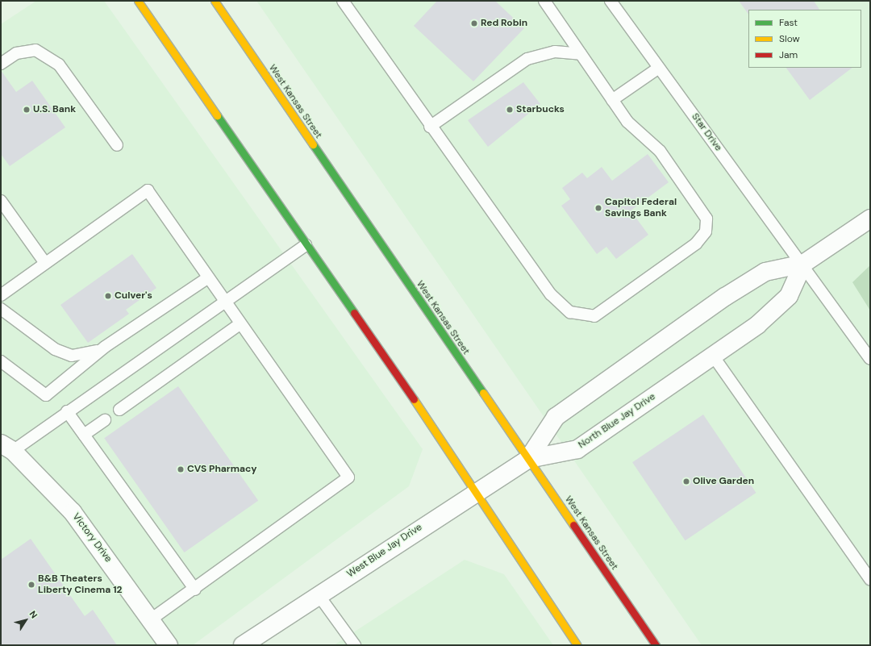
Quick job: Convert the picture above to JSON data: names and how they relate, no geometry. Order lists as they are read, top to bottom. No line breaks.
{"streets":{"highway":["West Kansas Street"],"street":["North Blue Jay Drive","Victory Drive","West Blue Jay Drive"],"lane":["Star Drive"]},"crossings":[["West Kansas Street","North Blue Jay Drive"],["West Kansas Street","West Blue Jay Drive"],["Star Drive","North Blue Jay Drive"],["North Blue Jay Drive","West Blue Jay Drive"]],"places":["Red Robin","U.S. Bank","Starbucks","Capitol Federal Savings Bank","Culver's","CVS Pharmacy","Olive Garden","B&B Theaters Liberty Cinema 12"],"legend":["Fast","Slow","Jam"],"north":"top right"}
